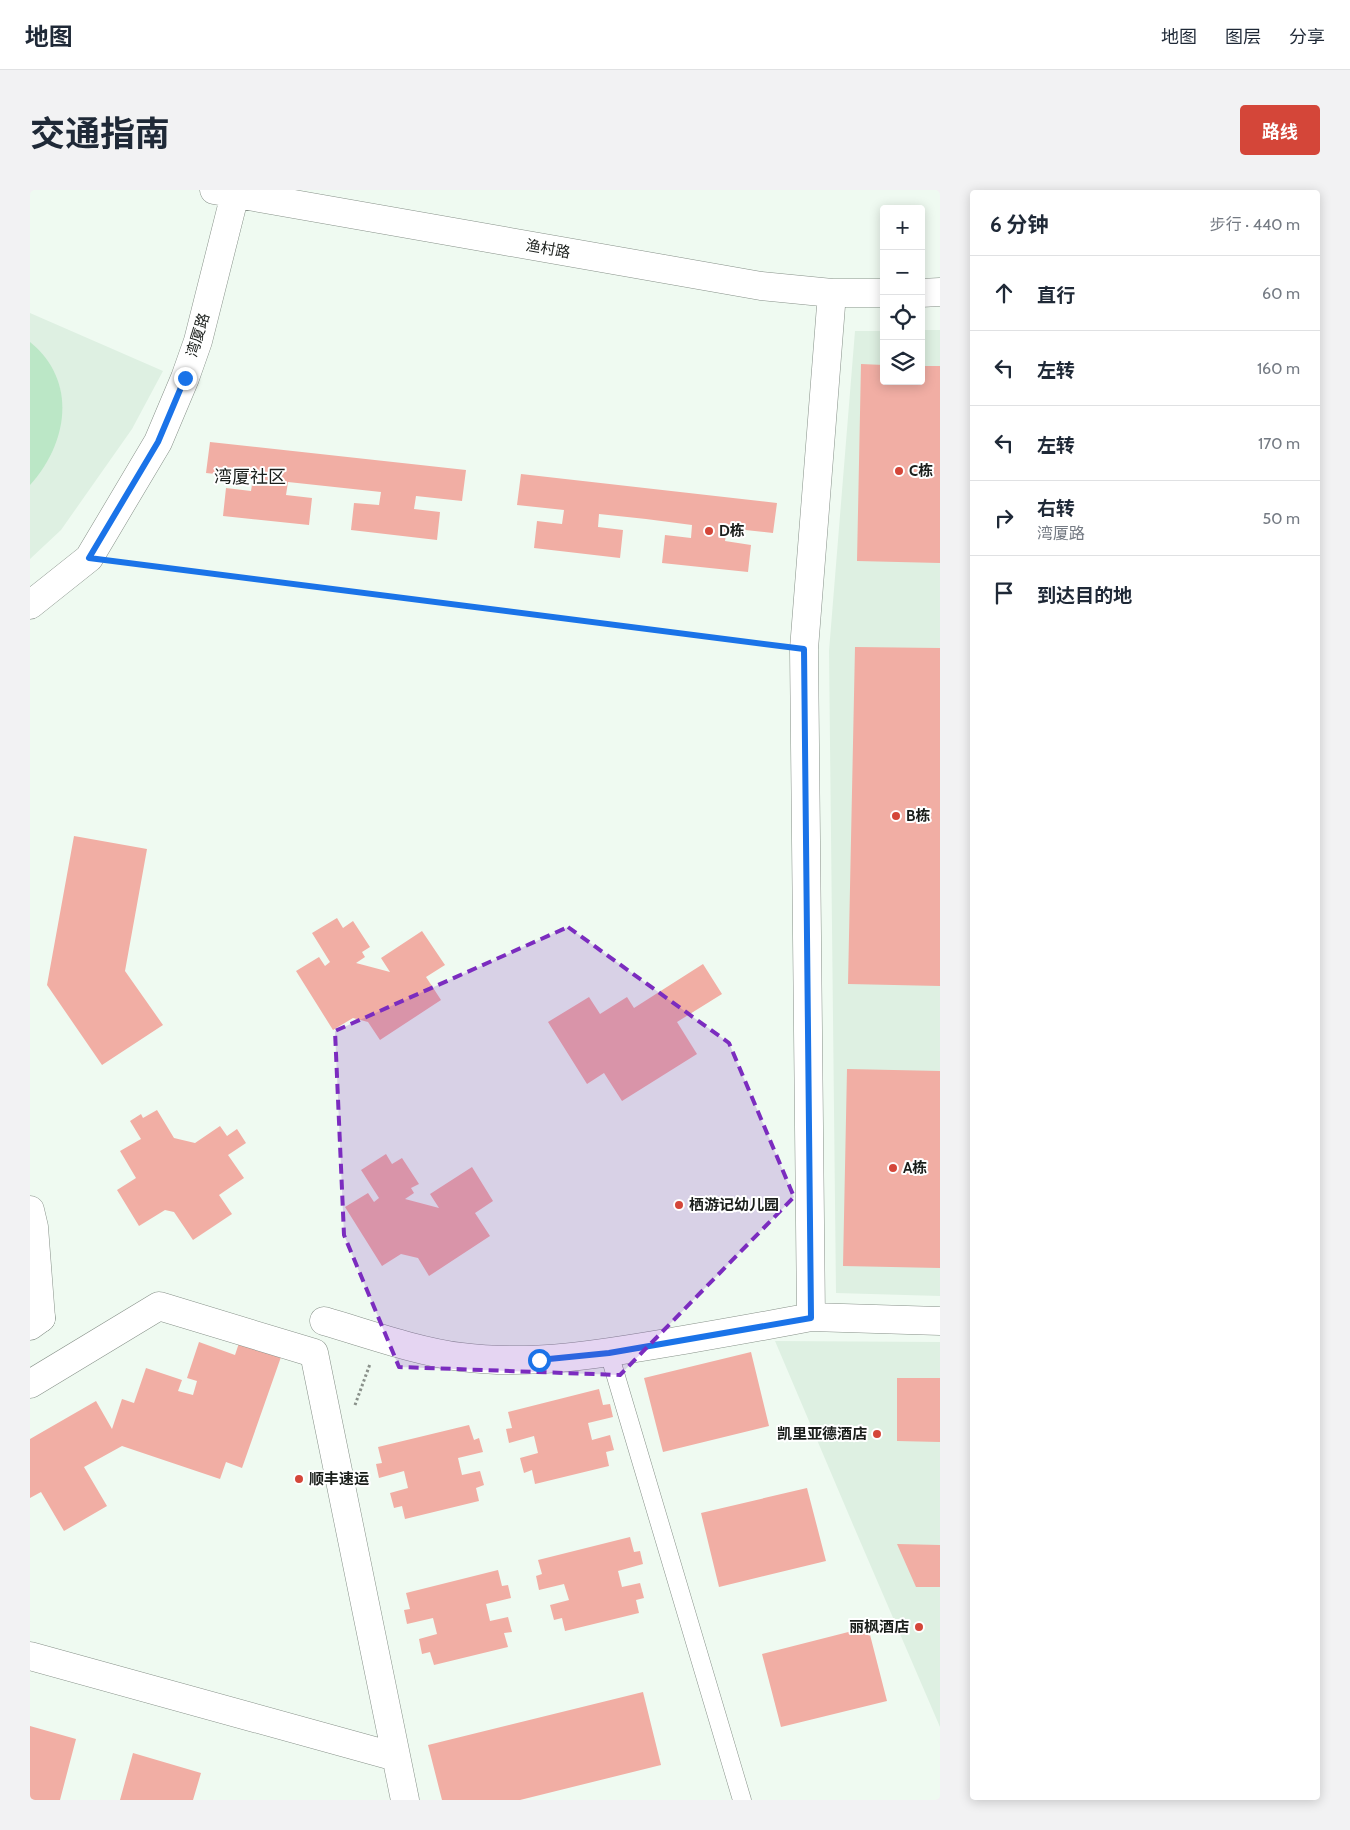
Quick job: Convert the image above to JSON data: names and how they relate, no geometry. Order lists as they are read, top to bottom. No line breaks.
{"streets":{"street":["渔村路","湾厦路"]},"crossings":[["渔村路","湾厦路"]],"districts":["湾厦社区"],"places":["C栋","D栋","B栋","A栋","栖游记幼儿园","凯里亚德酒店","顺丰速运","丽枫酒店"],"page":{"header":"地图","nav":["地图","图层","分享"],"title":"交通指南","buttons":"路线","heading":["6 分钟","步行 · 440 m"],"map_buttons":["+","−"],"list":[["直行","60 m"],["左转","160 m"],["左转","170 m"],["右转","湾厦路","50 m"],"到达目的地"]}}
